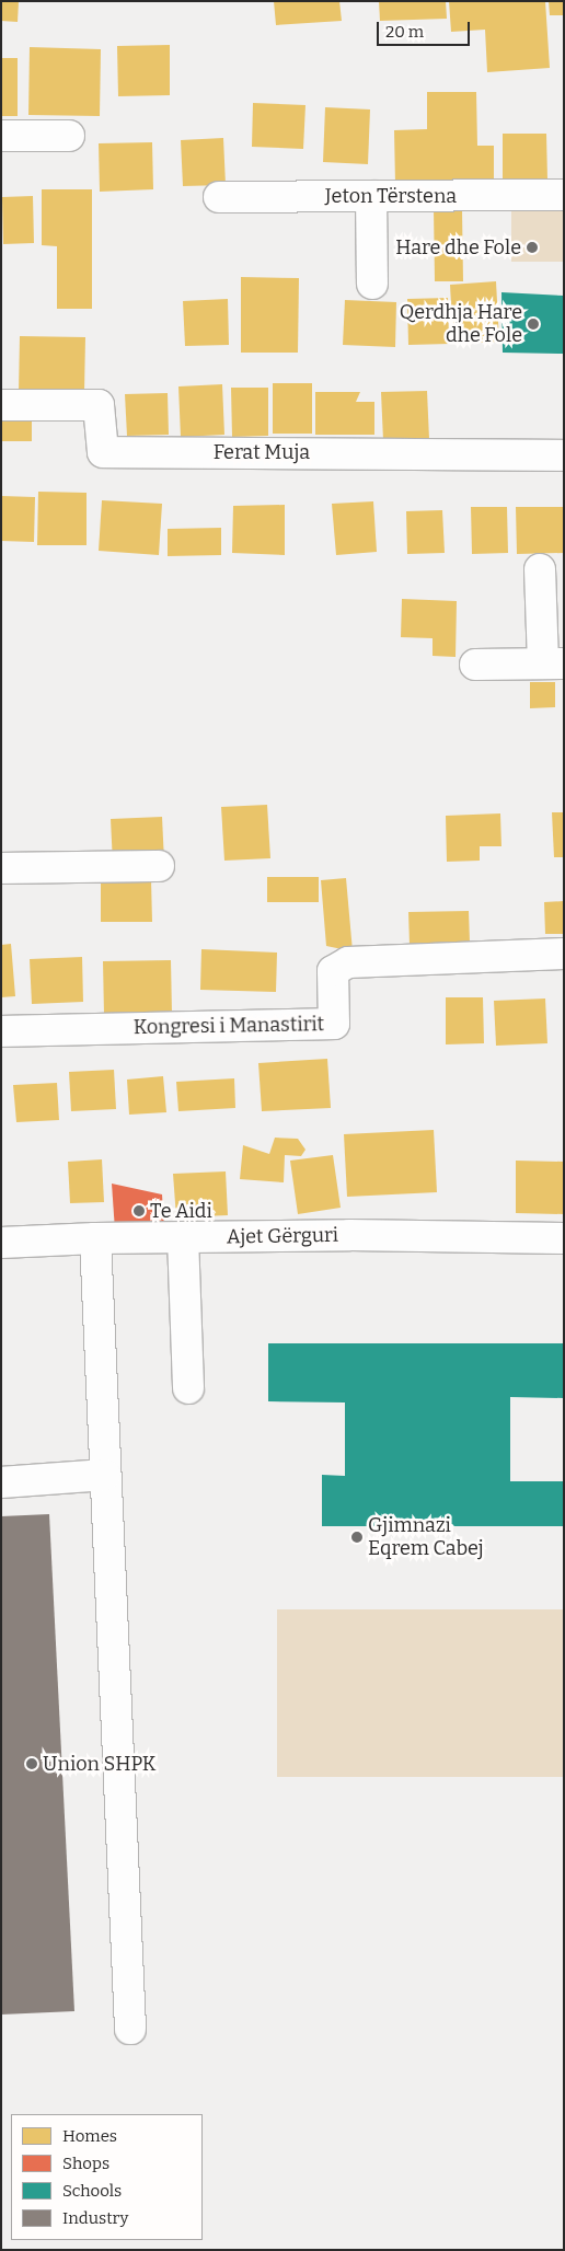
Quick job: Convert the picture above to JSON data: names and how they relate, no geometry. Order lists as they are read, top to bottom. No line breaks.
{"streets":{"street":["Jeton Tërstena","Ferat Muja","Kongresi i Manastirit","Ajet Gërguri"]},"places":["Hare dhe Fole","Qerdhja Hare dhe Fole","Te Aidi","Gjimnazi Eqrem Cabej","Union SHPK"],"legend":["Homes","Shops","Schools","Industry"],"scale_bar":"20 m"}
